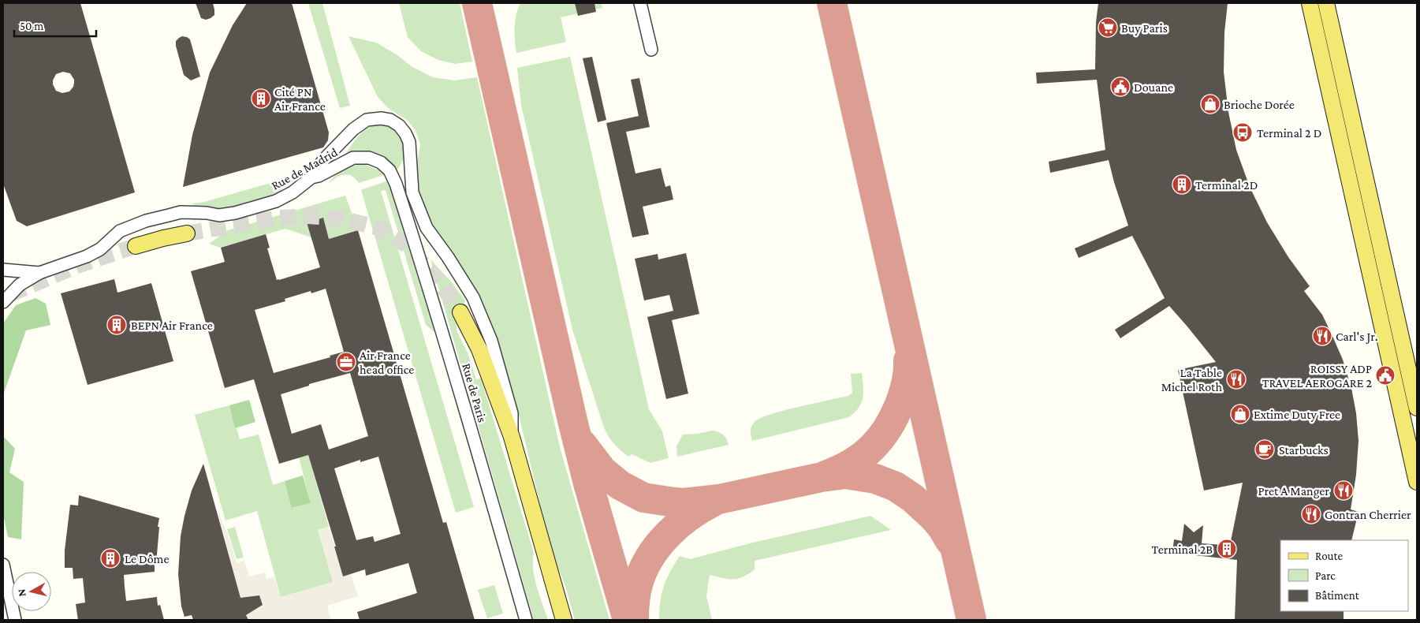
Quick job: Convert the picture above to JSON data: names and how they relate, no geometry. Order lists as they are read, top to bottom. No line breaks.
{"streets":{"street":["Rue de Madrid","Rue de Paris"]},"crossings":[["Rue de Madrid","Rue de Paris"]],"places":{"supermarket":["Buy Paris"],"public building":["Douane","ROISSY ADP TRAVEL AEROGARE 2"],"building":["Cité PN Air France","Terminal 2D","BEPN Air France","Terminal 2B","Le Dôme"],"shop":["Brioche Dorée","Extime Duty Free"],"bus stop":["Terminal 2 D"],"restaurant":["Carl's Jr.","La Table Michel Roth","Pret A Manger","Gontran Cherrier"],"office":["Air France head office"],"cafe":["Starbucks"]},"legend":["Route","Parc","Bâtiment"],"scale_bar":"50 m","north":"left"}
